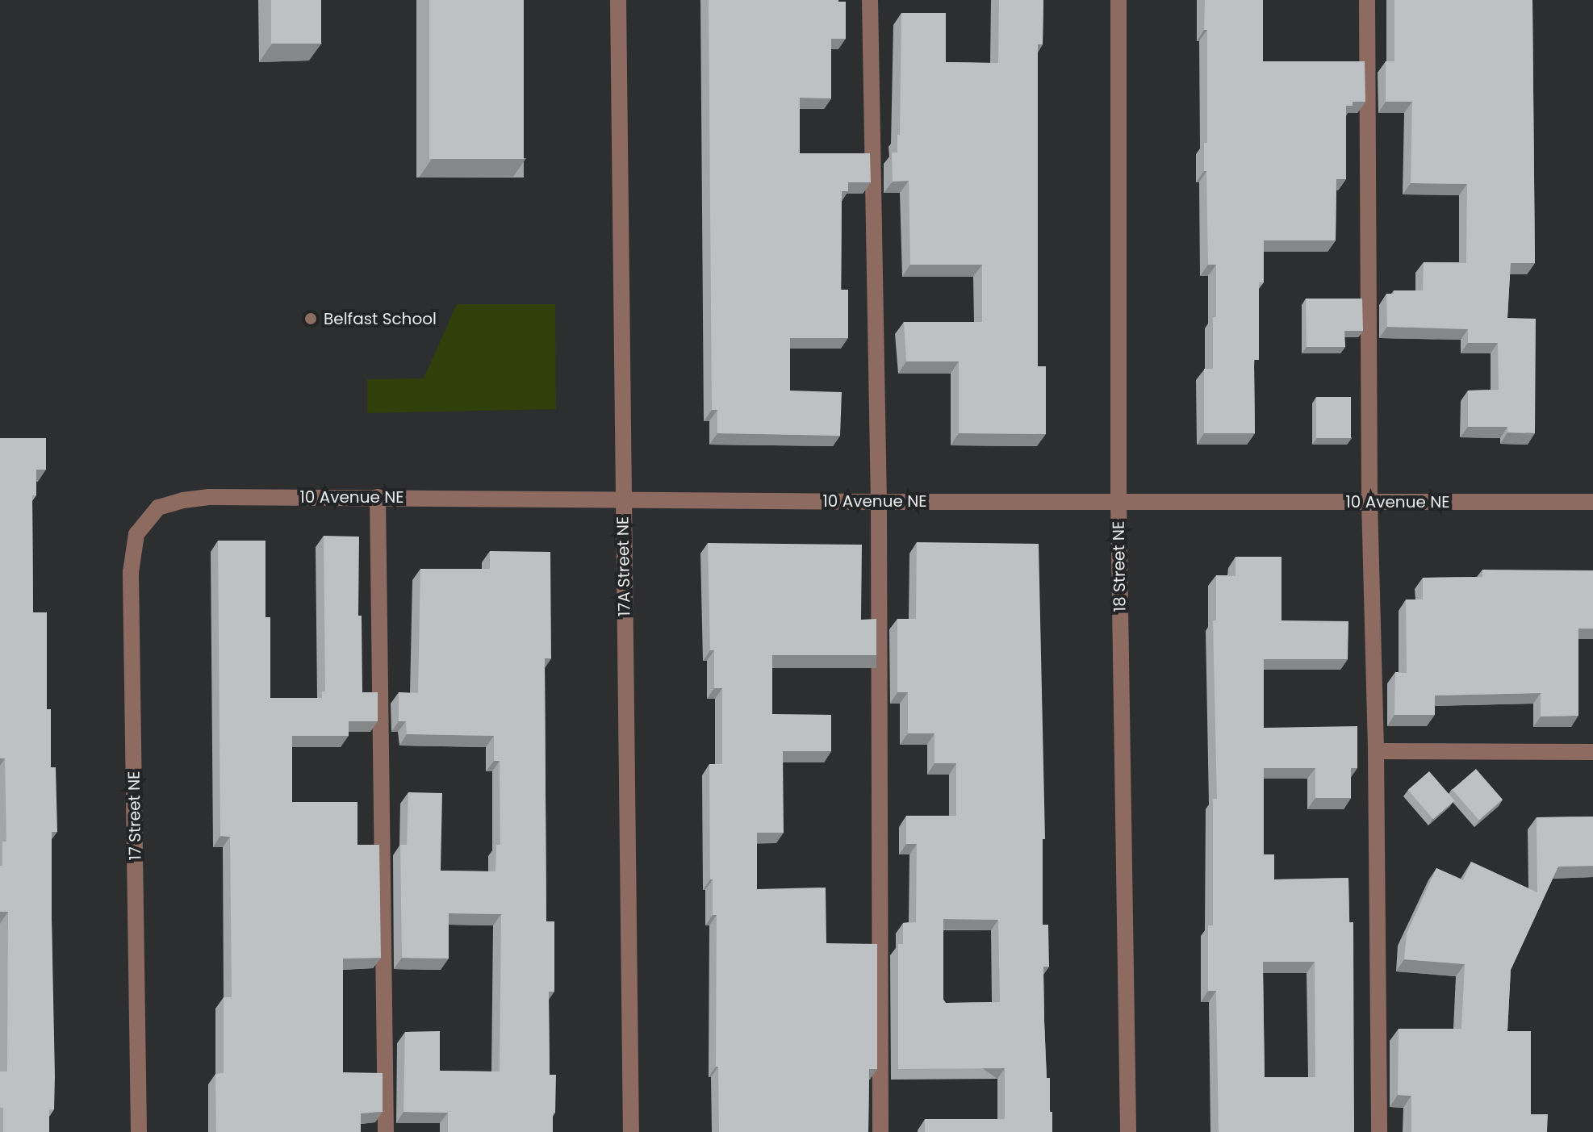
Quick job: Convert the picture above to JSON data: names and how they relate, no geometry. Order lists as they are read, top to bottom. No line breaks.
{"streets":{"street":["10 Avenue NE","17A Street NE","18 Street NE","17 Street NE"]},"crossings":[["10 Avenue NE","17A Street NE"],["10 Avenue NE","18 Street NE"],["10 Avenue NE","17 Street NE"]],"places":["Belfast School"]}
